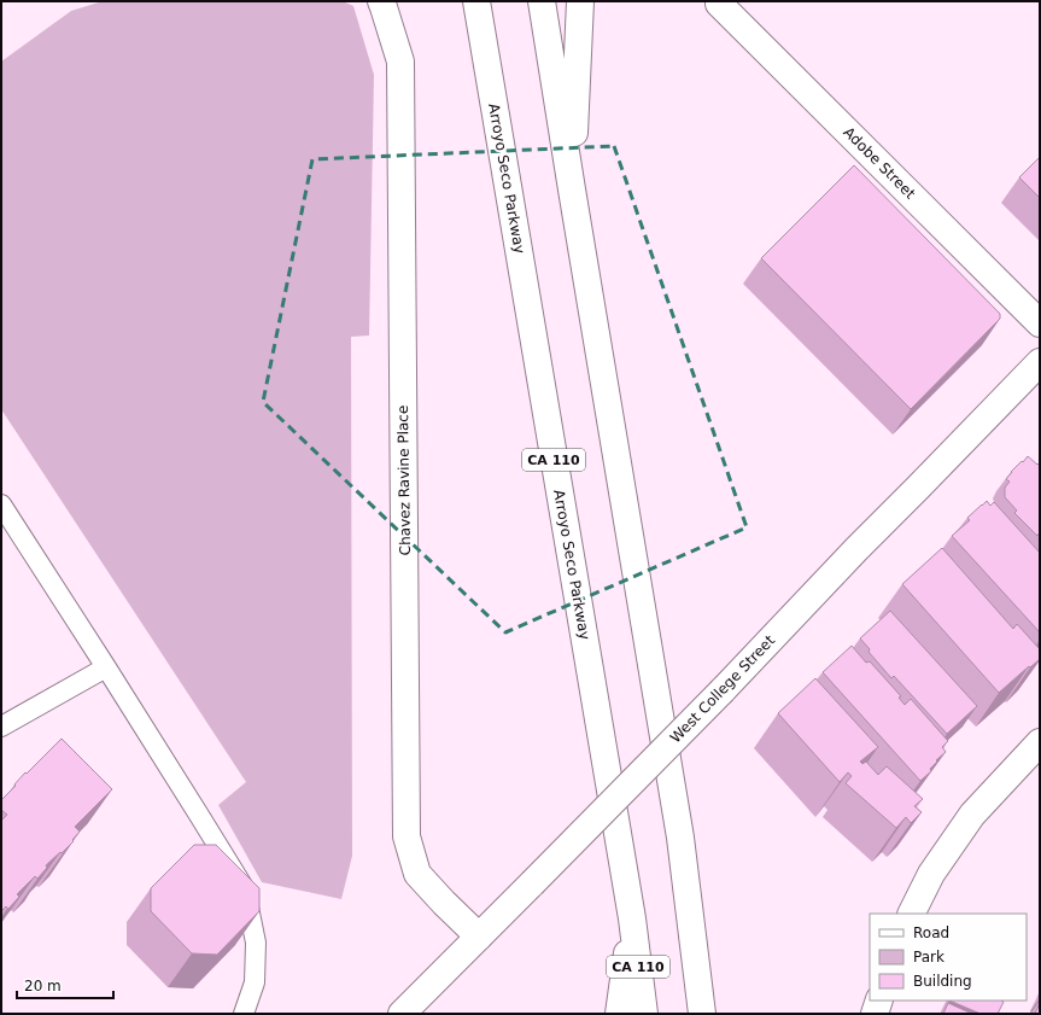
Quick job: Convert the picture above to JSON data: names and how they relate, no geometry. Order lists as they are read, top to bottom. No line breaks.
{"streets":{"main road":["Adobe Street","Arroyo Seco Parkway","CA 110","Chavez Ravine Place","West College Street"]},"crossings":[["Chavez Ravine Place","West College Street"]],"legend":["Road","Park","Building"],"scale_bar":"20 m"}
